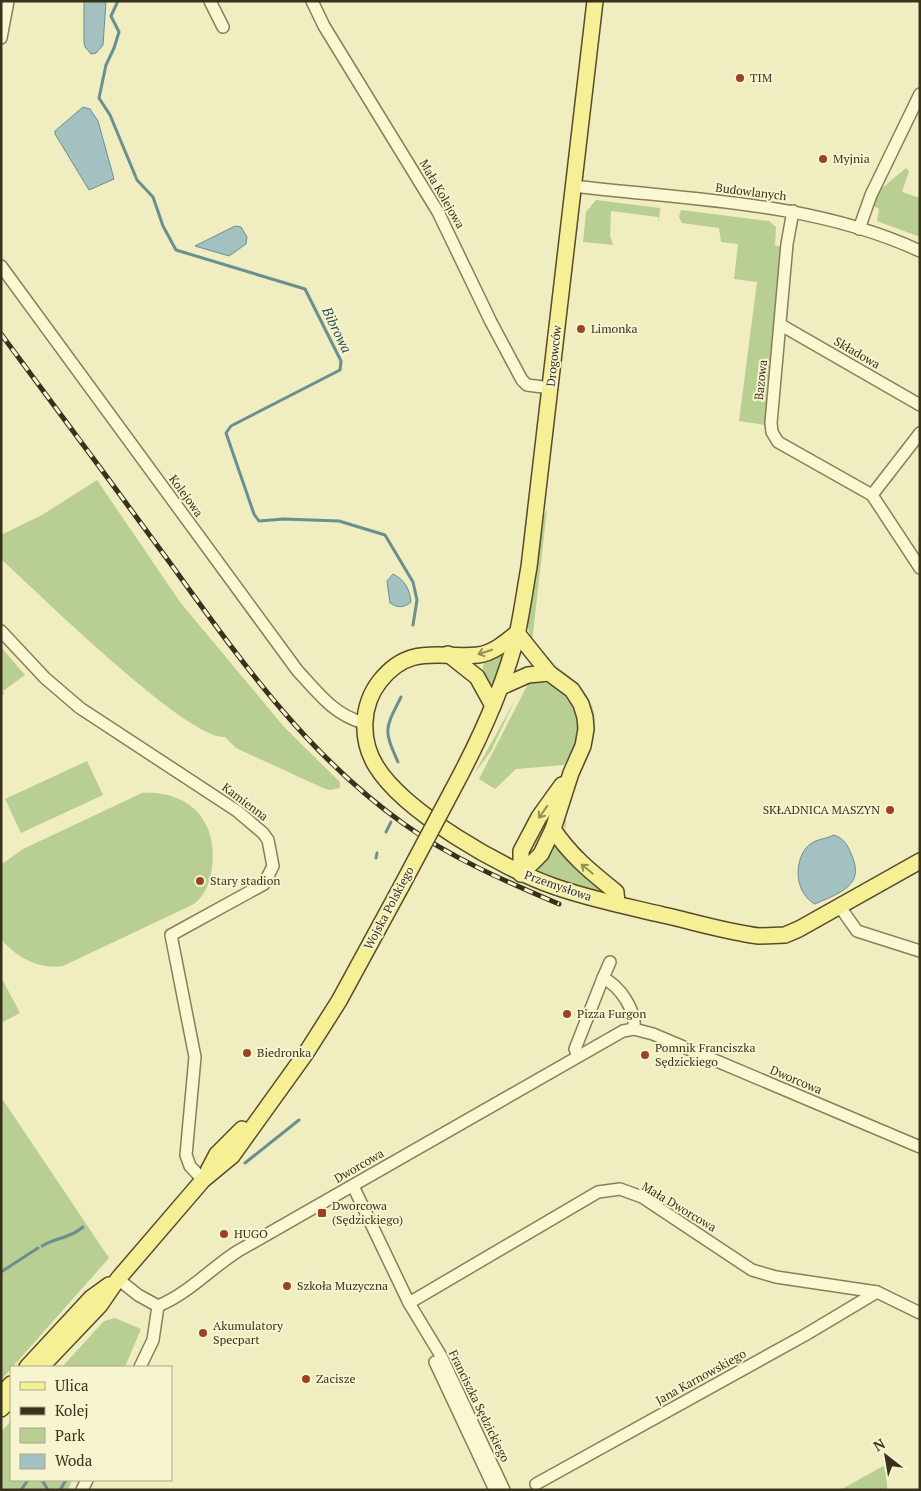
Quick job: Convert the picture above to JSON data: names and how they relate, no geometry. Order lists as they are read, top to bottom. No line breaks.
{"streets":{"main road":["Drogowców","Przemysłowa","Wojska Polskiego"],"street":["Budowlanych","Mała Kolejowa","Składowa","Bazowa","Kolejowa","Kamienna","Dworcowa","Mała Dworcowa","Jana Karnowskiego","Franciszka Sędzickiego"]},"crossings":[["Budowlanych","Drogowców"],["Budowlanych","Bazowa"],["Mała Kolejowa","Drogowców"],["Składowa","Bazowa"],["Drogowców","Przemysłowa"],["Drogowców","Wojska Polskiego"],["Kolejowa","Przemysłowa"],["Kamienna","Wojska Polskiego"],["Dworcowa","Franciszka Sędzickiego"],["Mała Dworcowa","Jana Karnowskiego"],["Mała Dworcowa","Franciszka Sędzickiego"]],"water":["Bibrowa"],"places":{"other":["TIM","Myjnia","Limonka","SKŁADNICA MASZYN","Stary stadion","Pizza Furgon","Biedronka","Pomnik Franciszka Sędzickiego","HUGO","Szkoła Muzyczna","Akumulatory Specpart","Zacisze"],"transit":["Dworcowa (Sędzickiego)"]},"legend":["Ulica","Kolej","Park","Woda"],"north":"top left"}
